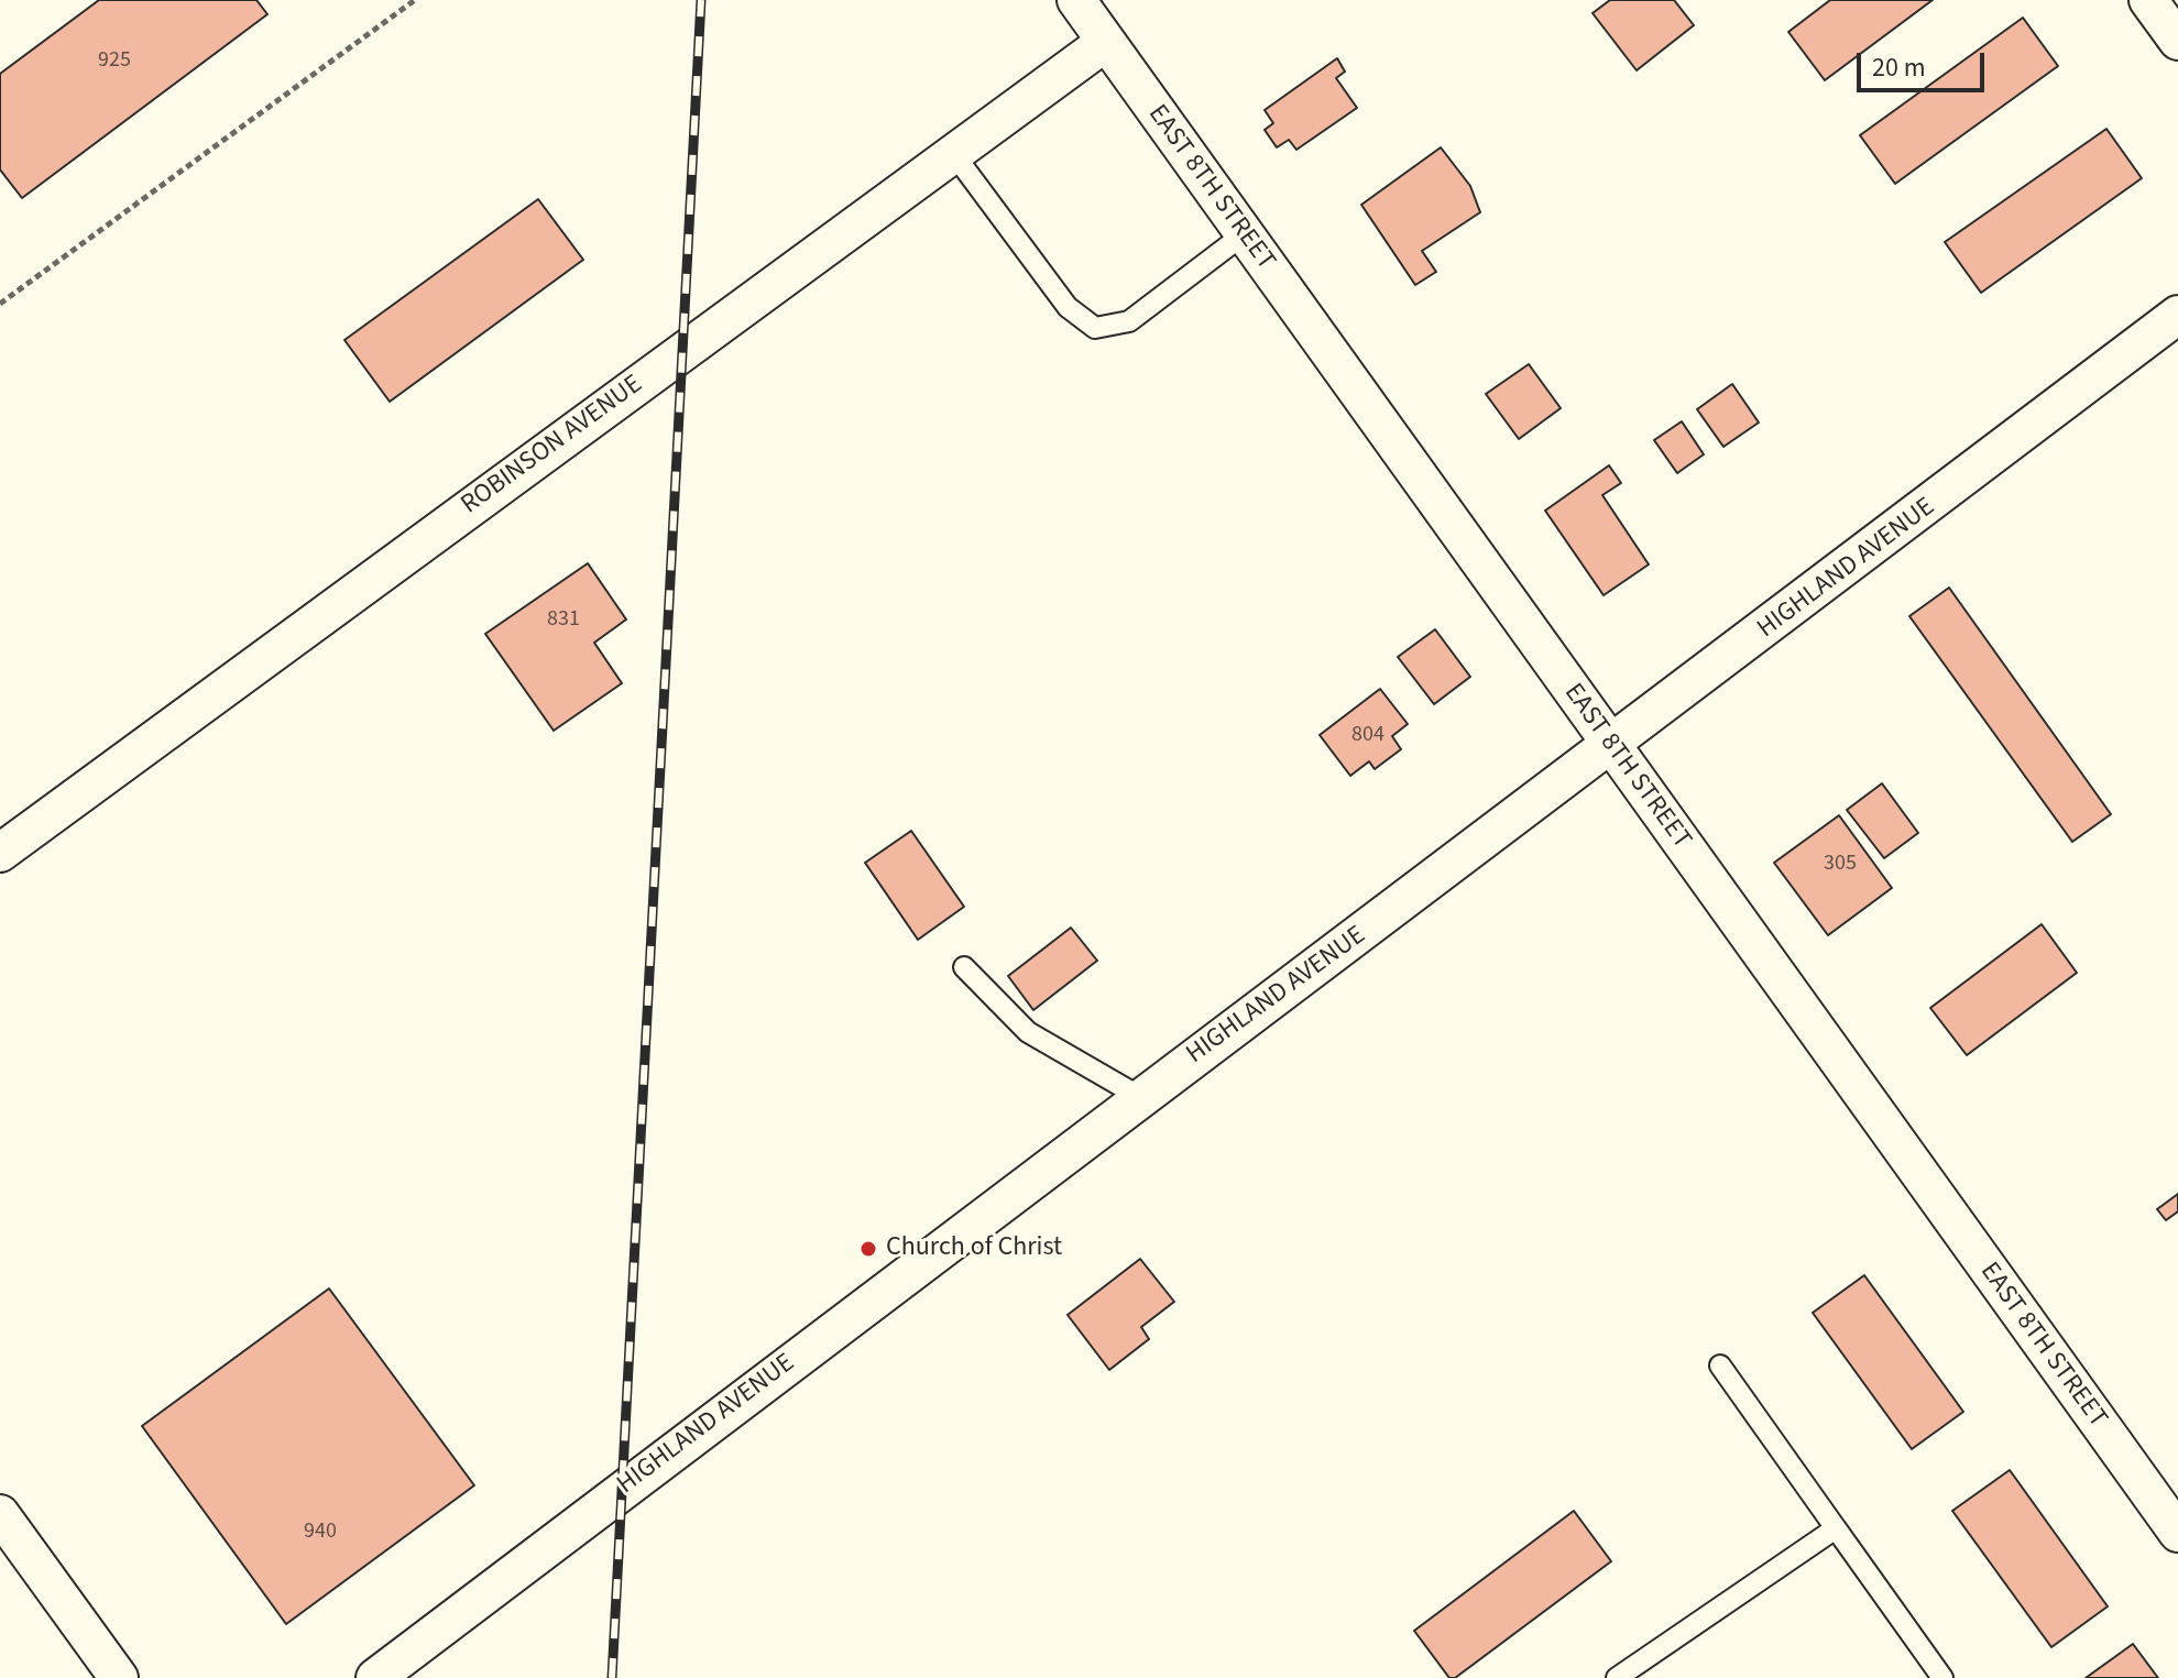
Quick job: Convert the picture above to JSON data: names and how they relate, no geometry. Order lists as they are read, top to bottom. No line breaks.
{"streets":{"street":["EAST 8TH STREET","ROBINSON AVENUE","HIGHLAND AVENUE"]},"crossings":[["EAST 8TH STREET","ROBINSON AVENUE"],["EAST 8TH STREET","HIGHLAND AVENUE"]],"places":["Church of Christ"],"house_numbers":["925","831","804","305","940"],"scale_bar":"20 m"}
